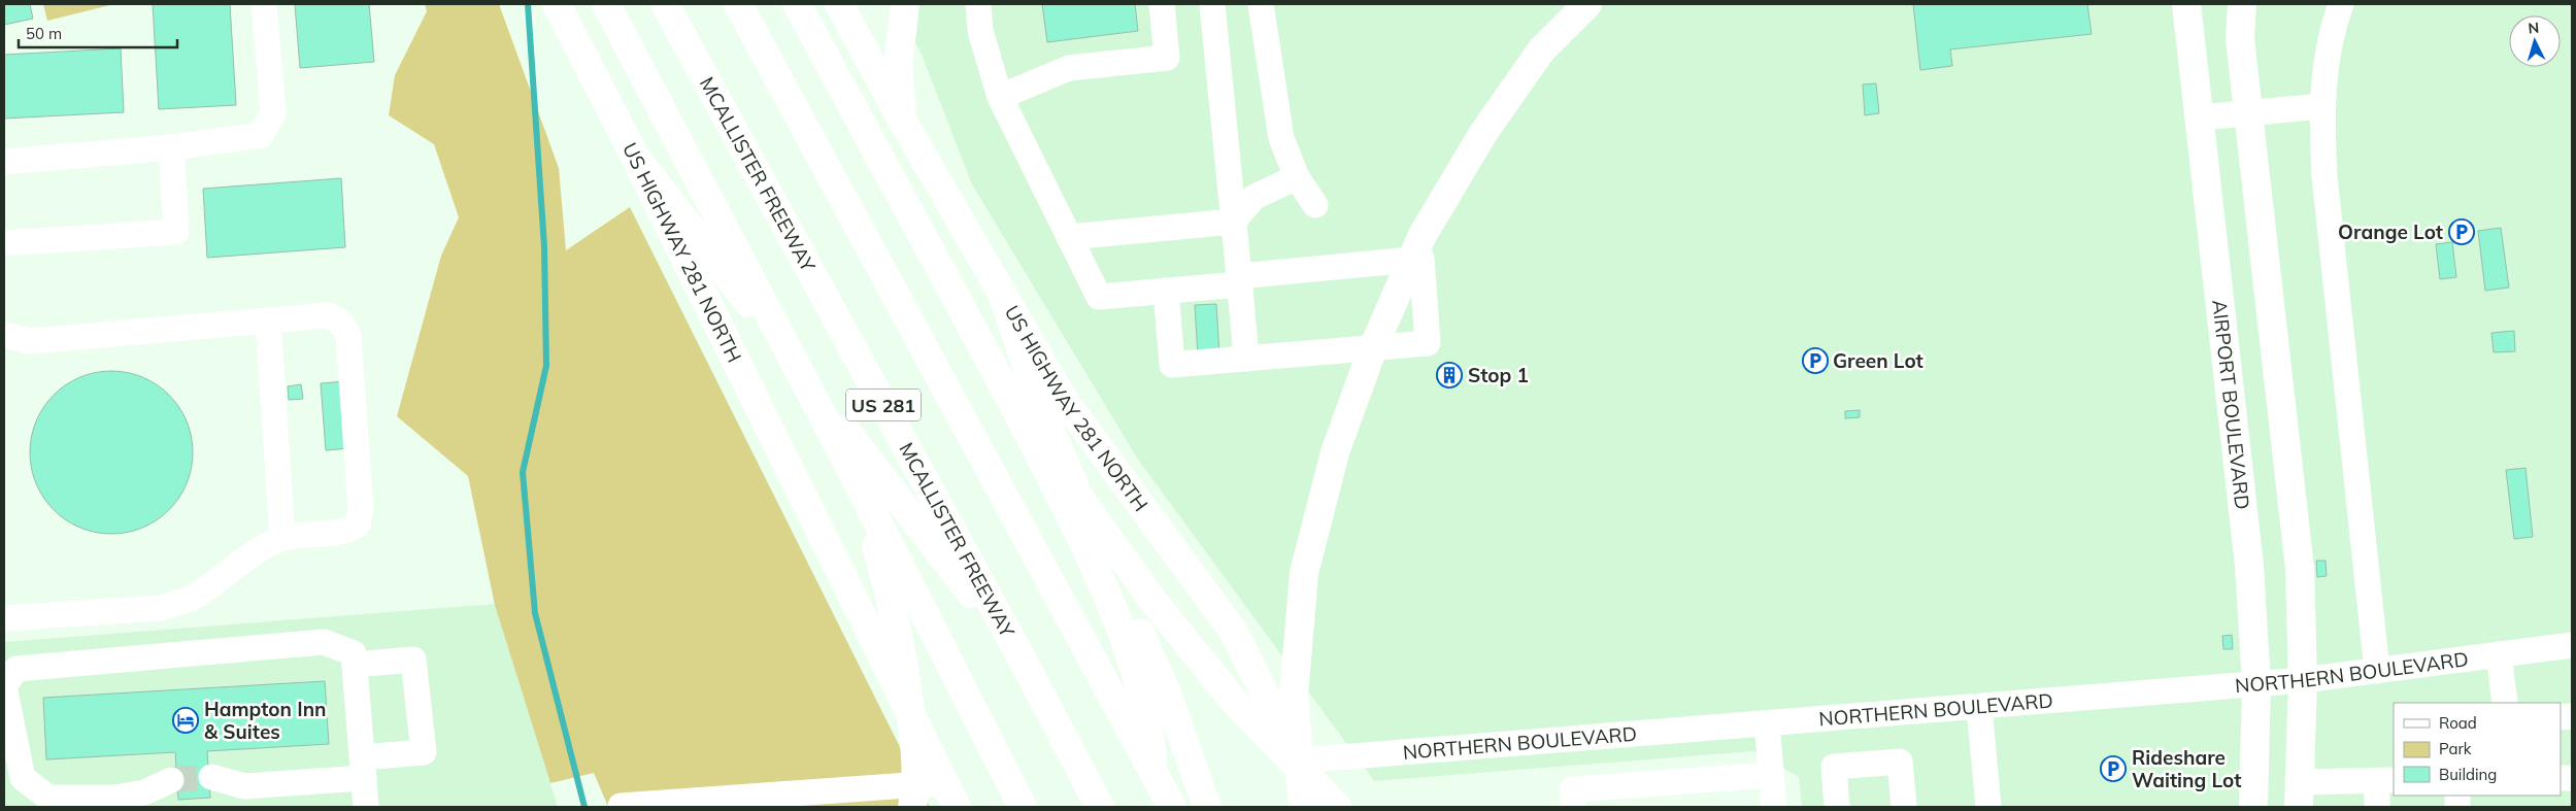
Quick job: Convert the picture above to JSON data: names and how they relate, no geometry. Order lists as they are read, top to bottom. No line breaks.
{"streets":{"main road":["MCALLISTER FREEWAY","US HIGHWAY 281 NORTH","US 281","AIRPORT BOULEVARD"],"street":["NORTHERN BOULEVARD"]},"crossings":[["US HIGHWAY 281 NORTH","NORTHERN BOULEVARD"],["AIRPORT BOULEVARD","NORTHERN BOULEVARD"]],"places":{"parking":["Orange Lot","Green Lot","Rideshare Waiting Lot"],"building":["Stop 1"],"hotel":["Hampton Inn & Suites"]},"legend":["Road","Park","Building"],"scale_bar":"50 m","north":"top"}
